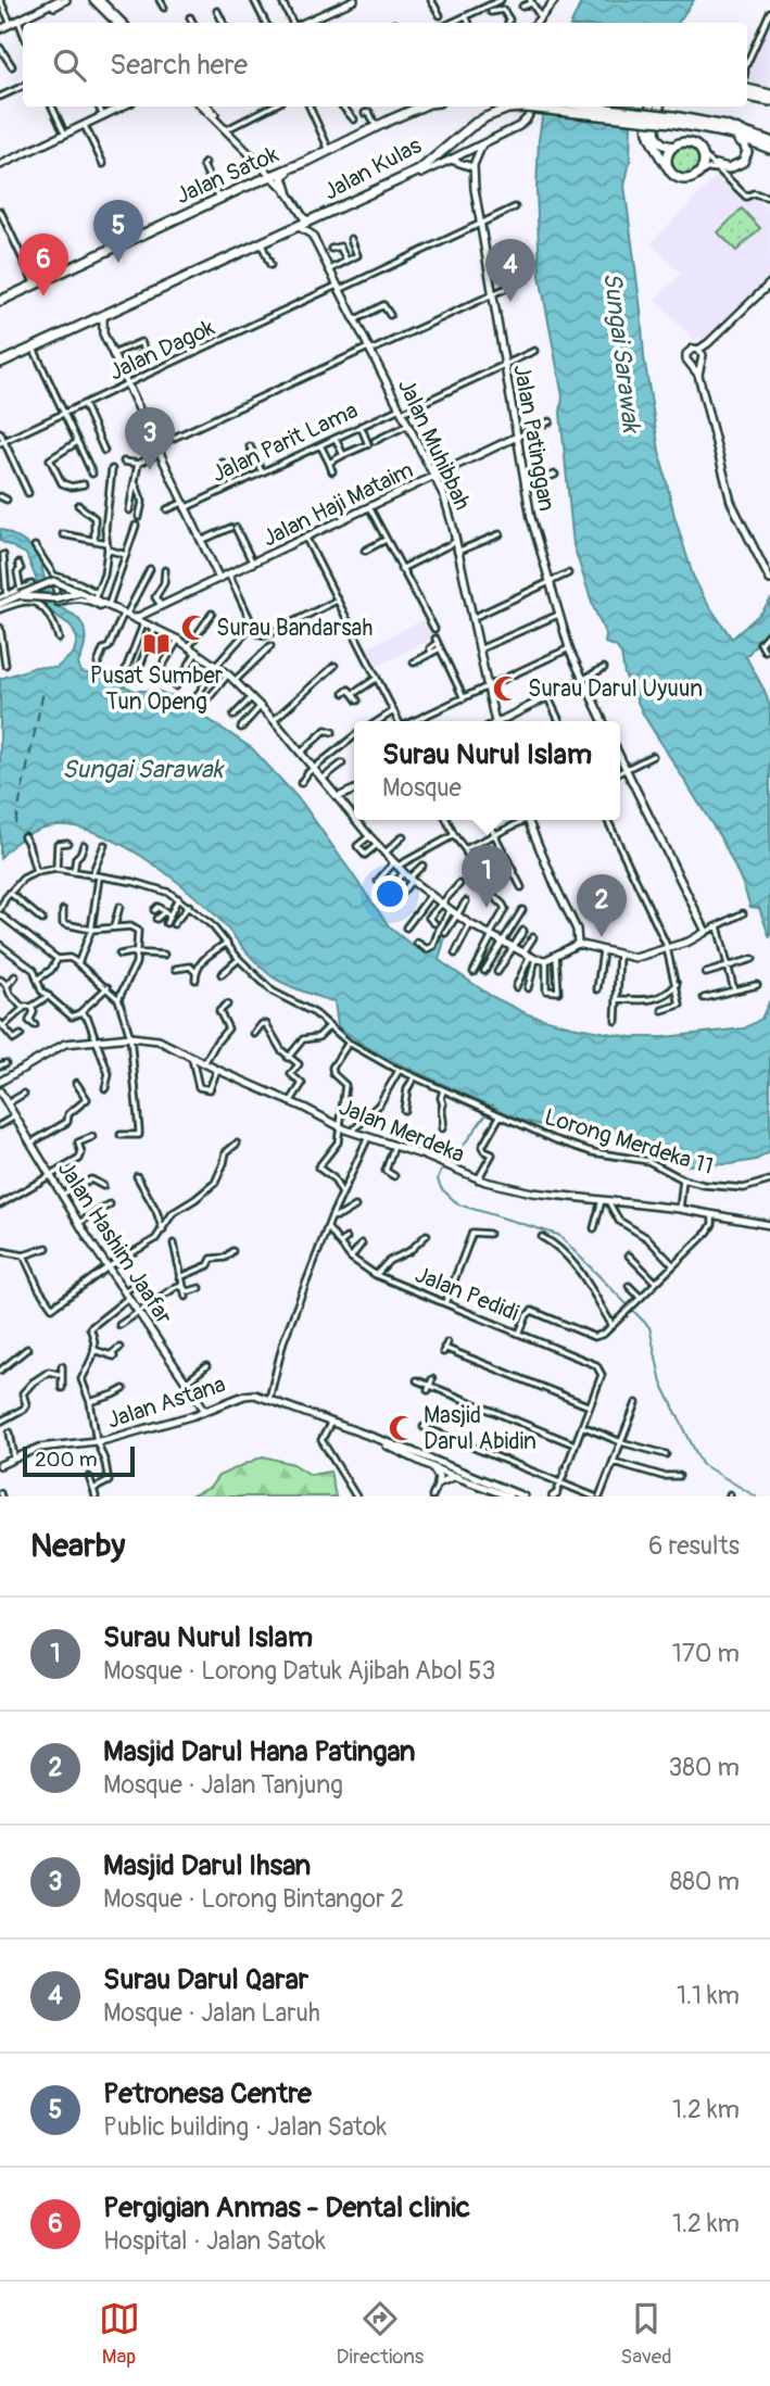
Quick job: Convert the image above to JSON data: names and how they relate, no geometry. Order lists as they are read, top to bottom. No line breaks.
{"streets":{"main road":["Jalan Kulas","Jalan Satok","Jalan Patinggan","Jalan Muhibbah","Jalan Haji Mataim","Jalan Merdeka","Jalan Hashim Jaafar","Jalan Astana"],"street":["Jalan Dagok","Jalan Parit Lama","Lorong Merdeka 11","Jalan Pedidi"]},"crossings":[["Jalan Dagok","Jalan Patinggan"],["Jalan Dagok","Jalan Muhibbah"],["Jalan Patinggan","Jalan Parit Lama"],["Jalan Patinggan","Jalan Haji Mataim"],["Jalan Parit Lama","Jalan Muhibbah"],["Jalan Muhibbah","Jalan Haji Mataim"],["Jalan Hashim Jaafar","Jalan Astana"]],"water":["Sungai Sarawak"],"places":{"mosque":["Surau Bandarsah","Surau Darul Uyuun","Masjid Darul Abidin"],"library":["Pusat Sumber Tun Openg"]},"scale_bar":"200 m","page":{"search":"Search here","pins":["5","6","4","3","1","2"],"popup":["Surau Nurul Islam","Mosque"],"scale":"200 m","heading":["Nearby","6 results"],"list":[{"mark":"1","name":"Surau Nurul Islam","note":"Mosque · Lorong Datuk Ajibah Abol 53","value":"170 m"},{"mark":"2","name":"Masjid Darul Hana Patingan","note":"Mosque · Jalan Tanjung","value":"380 m"},{"mark":"3","name":"Masjid Darul Ihsan","note":"Mosque · Lorong Bintangor 2","value":"880 m"},{"mark":"4","name":"Surau Darul Qarar","note":"Mosque · Jalan Laruh","value":"1.1 km"},{"mark":"5","name":"Petronesa Centre","note":"Public building · Jalan Satok","value":"1.2 km"},{"mark":"6","name":"Pergigian Anmas - Dental clinic","note":"Hospital · Jalan Satok","value":"1.2 km"}],"nav":["Map","Directions","Saved"]}}
